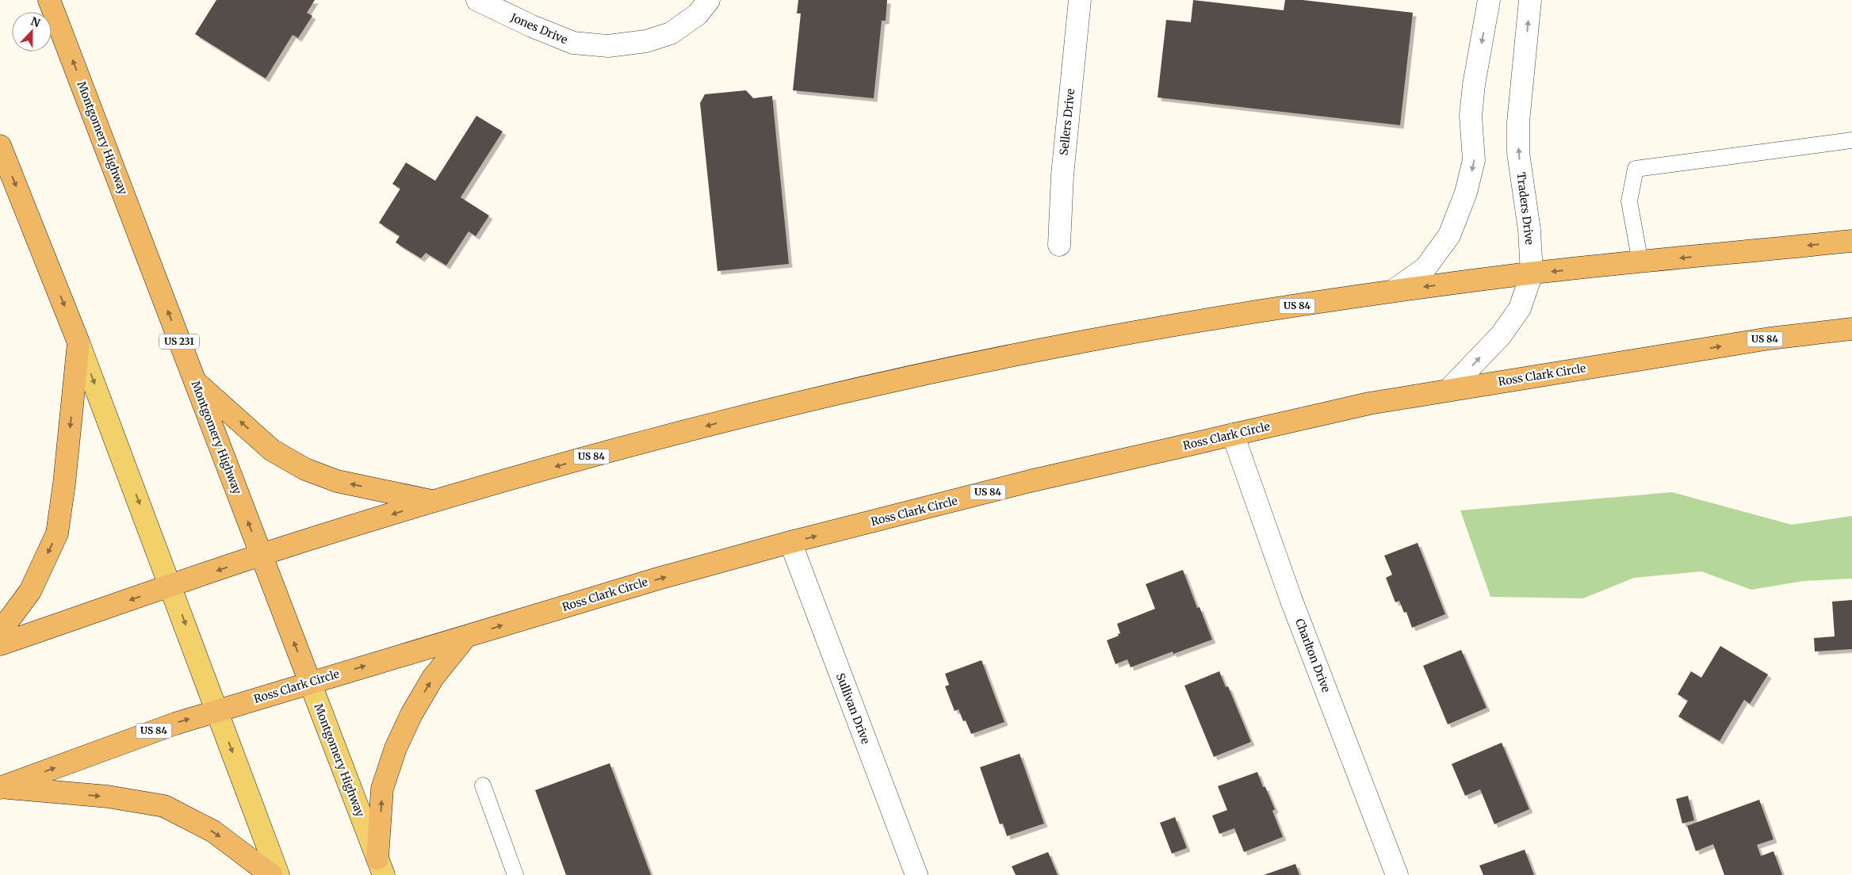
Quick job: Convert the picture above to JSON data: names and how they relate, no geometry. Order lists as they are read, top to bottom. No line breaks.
{"streets":{"highway":["Montgomery Highway","US 84","US 231","Ross Clark Circle"],"street":["Jones Drive","Sellers Drive","Traders Drive","Charlton Drive","Sullivan Drive"]},"crossings":[["Montgomery Highway","US 84"],["Montgomery Highway","Ross Clark Circle"],["Traders Drive","US 84"],["Traders Drive","Ross Clark Circle"],["Ross Clark Circle","Charlton Drive"],["Ross Clark Circle","Sullivan Drive"]],"one_way":["Montgomery Highway"],"north":"top"}
